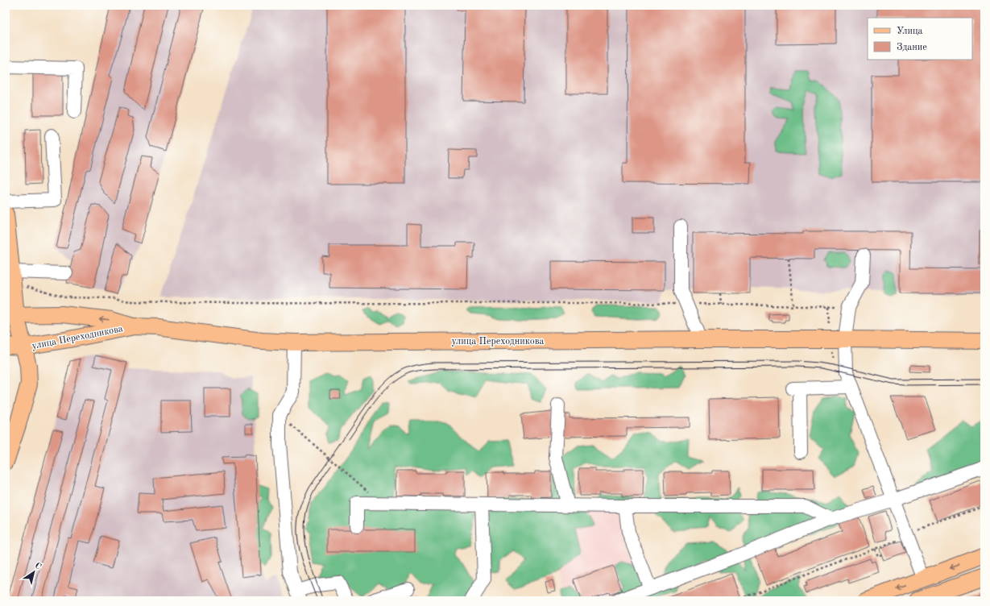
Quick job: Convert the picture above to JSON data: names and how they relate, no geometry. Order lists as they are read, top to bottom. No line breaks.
{"streets":{"main road":["улица Переходникова"]},"legend":["Улица","Здание"],"north":"top right"}
